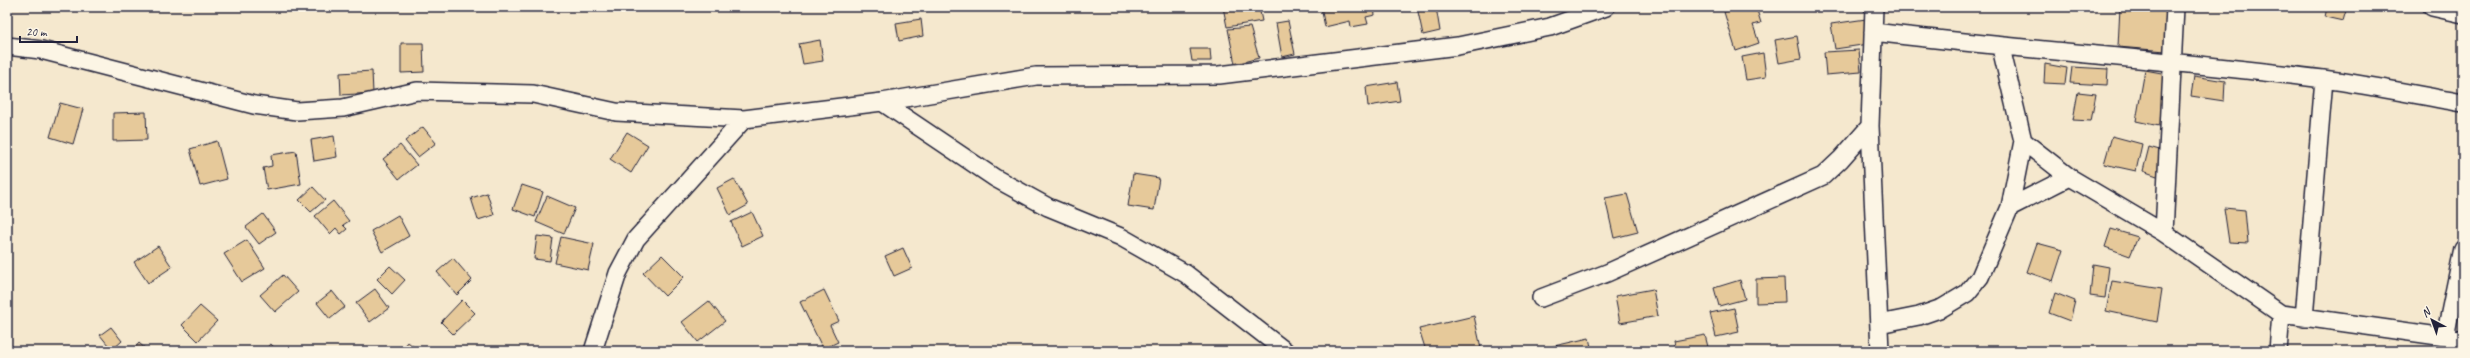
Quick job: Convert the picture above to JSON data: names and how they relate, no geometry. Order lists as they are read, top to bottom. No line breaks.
{"scale_bar":"20 m","north":"top left"}
